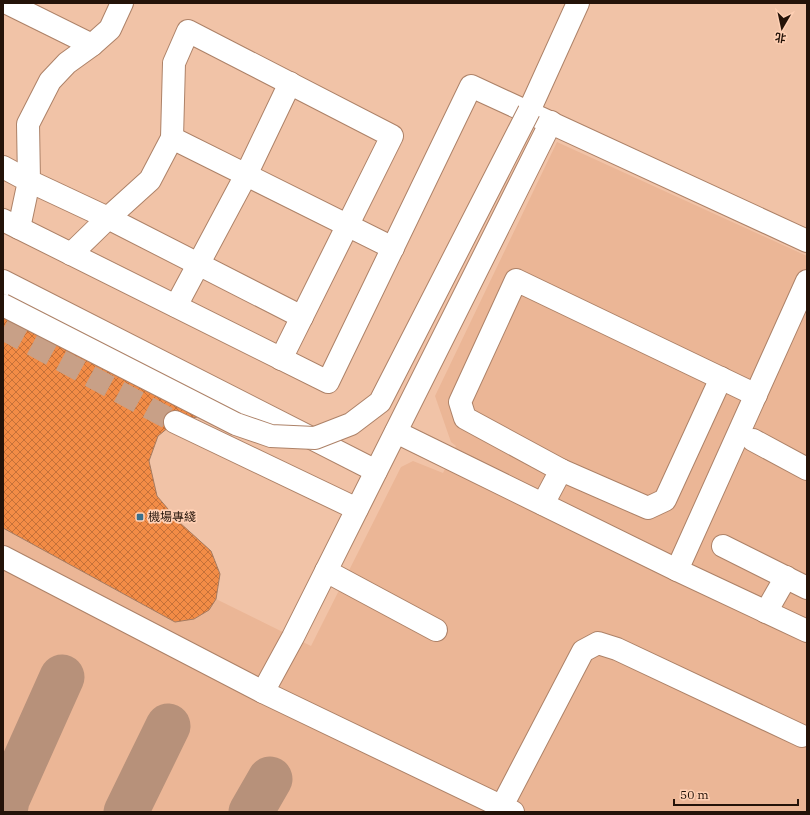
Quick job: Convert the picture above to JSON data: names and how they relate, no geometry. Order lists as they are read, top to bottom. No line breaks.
{"places":{"transit":["機場專綫"]},"scale_bar":"50 m","north":"bottom"}
